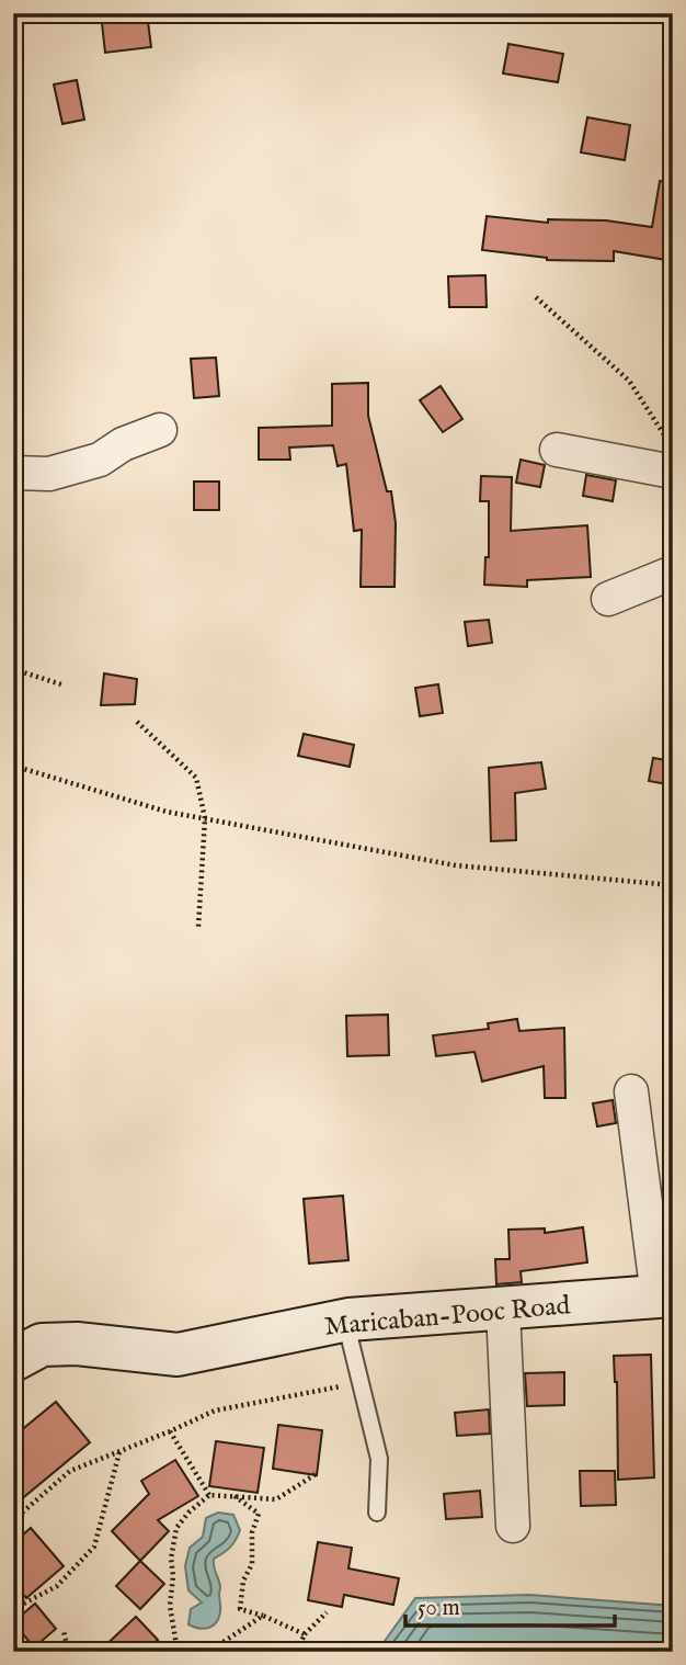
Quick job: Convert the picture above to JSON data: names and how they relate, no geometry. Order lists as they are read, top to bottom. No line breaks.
{"streets":{"street":["Maricaban-Pooc Road"]},"scale_bar":"50 m"}
